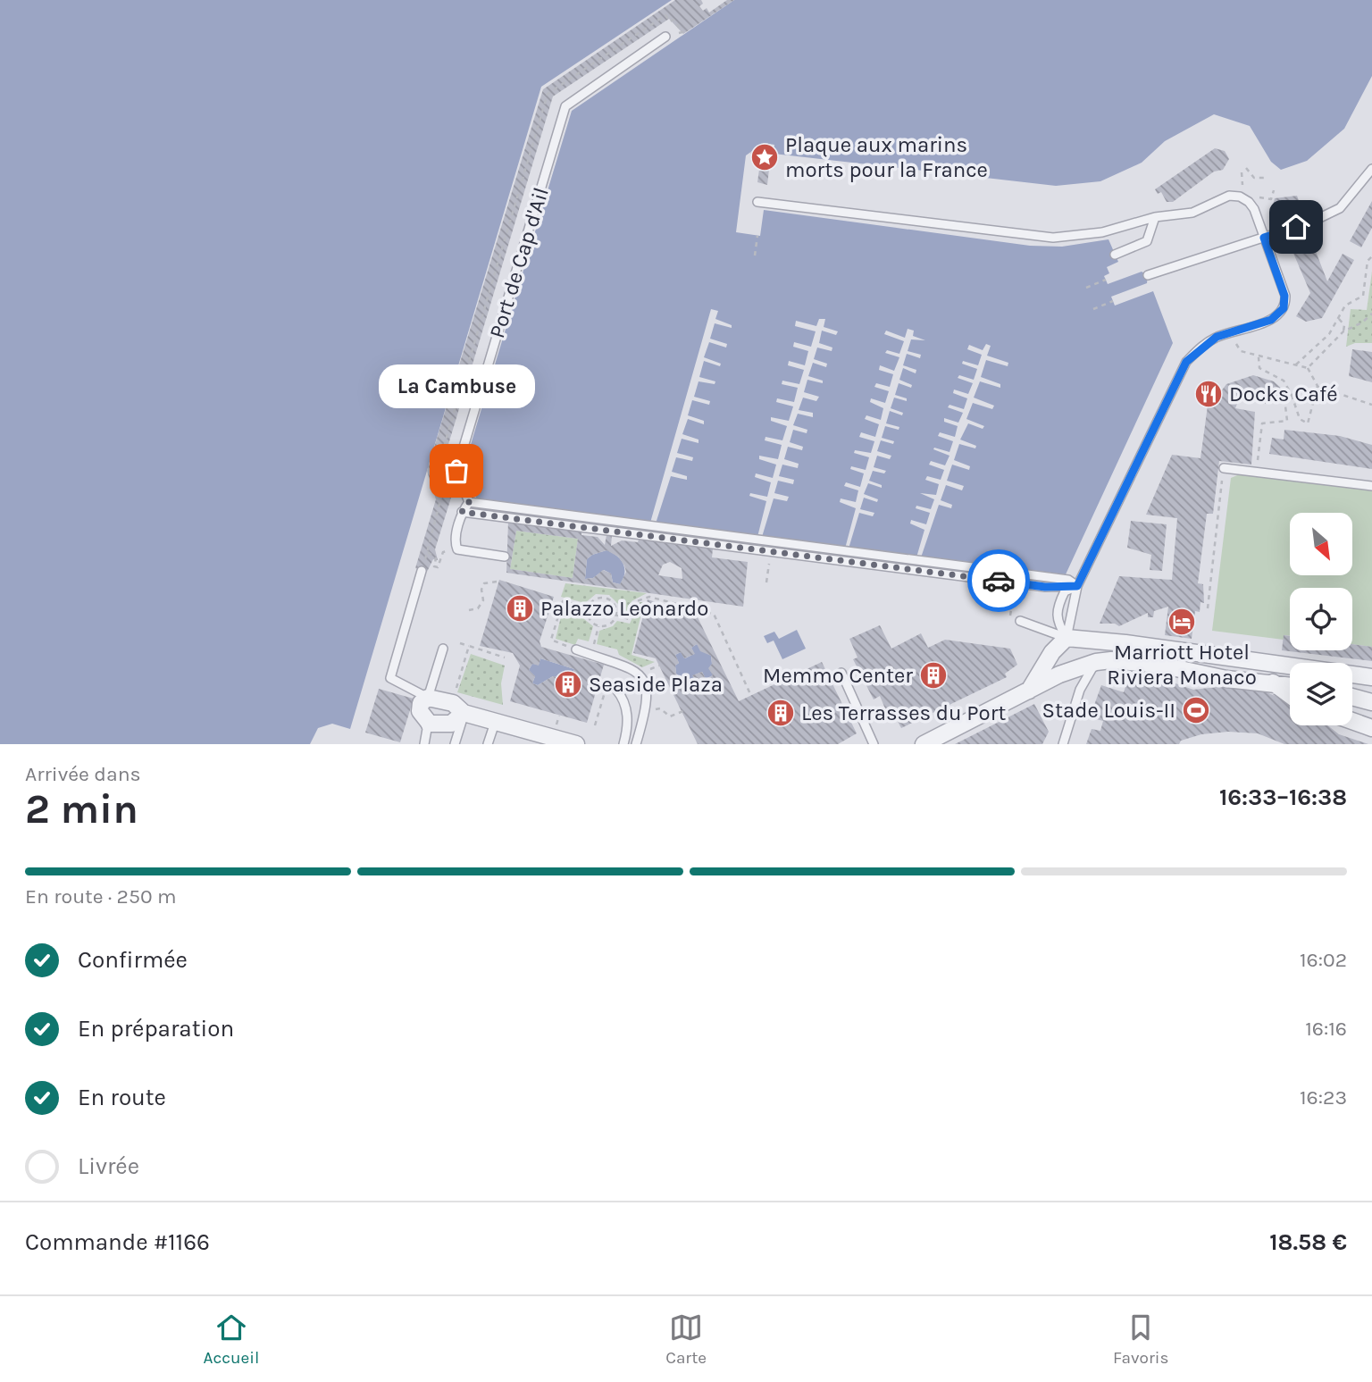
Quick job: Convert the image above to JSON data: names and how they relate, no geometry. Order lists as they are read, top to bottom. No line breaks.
{"streets":{"lane":["Port de Cap d'Ail"]},"places":{"place":["Plaque aux marins morts pour la France"],"restaurant":["Docks Café"],"other":["La Cambuse"],"building":["Palazzo Leonardo","Memmo Center","Seaside Plaza","Les Terrasses du Port"],"hotel":["Marriott Hotel Riviera Monaco"],"sports":["Stade Louis-II"]},"north":"bottom right","page":{"bubble":"La Cambuse","heading":["2 min","Arrivée dans","16:33–16:38"],"panel":["Commande #1166","18.58 €"],"bar":"En route · 250 m","list":[["Confirmée","16:02"],["En préparation","16:16"],["En route","16:23"],"Livrée"],"tabs":["Accueil","Carte","Favoris"]}}
